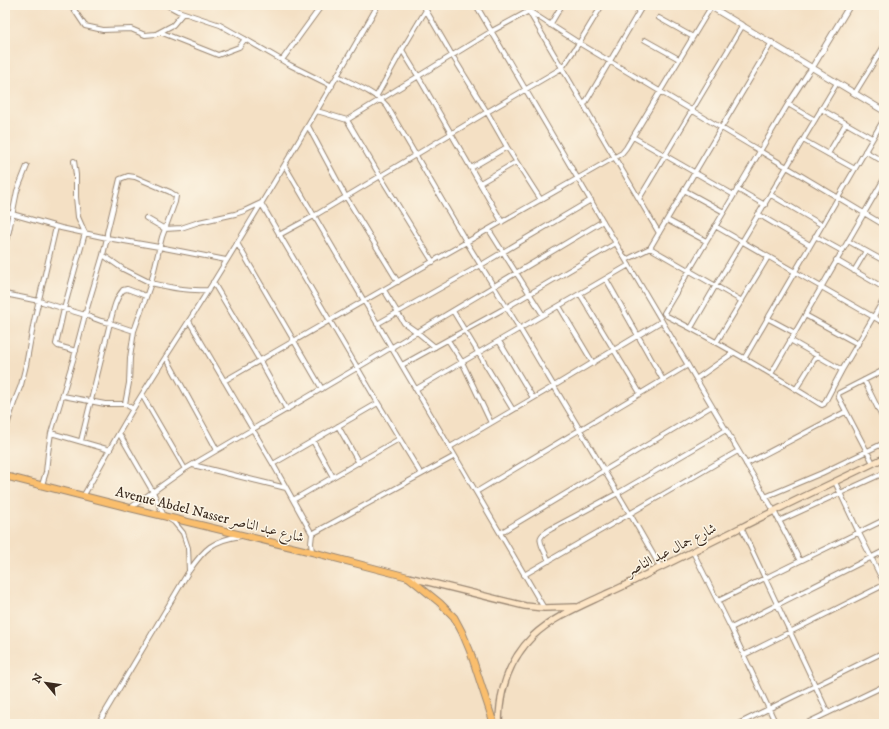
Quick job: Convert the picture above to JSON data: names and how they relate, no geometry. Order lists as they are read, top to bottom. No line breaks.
{"streets":{"main road":["Avenue Abdel Nasser شارع عبد الناصر","شارع جمال عبد الناصر"]},"crossings":[["Avenue Abdel Nasser شارع عبد الناصر","شارع جمال عبد الناصر"]],"north":"top left"}
